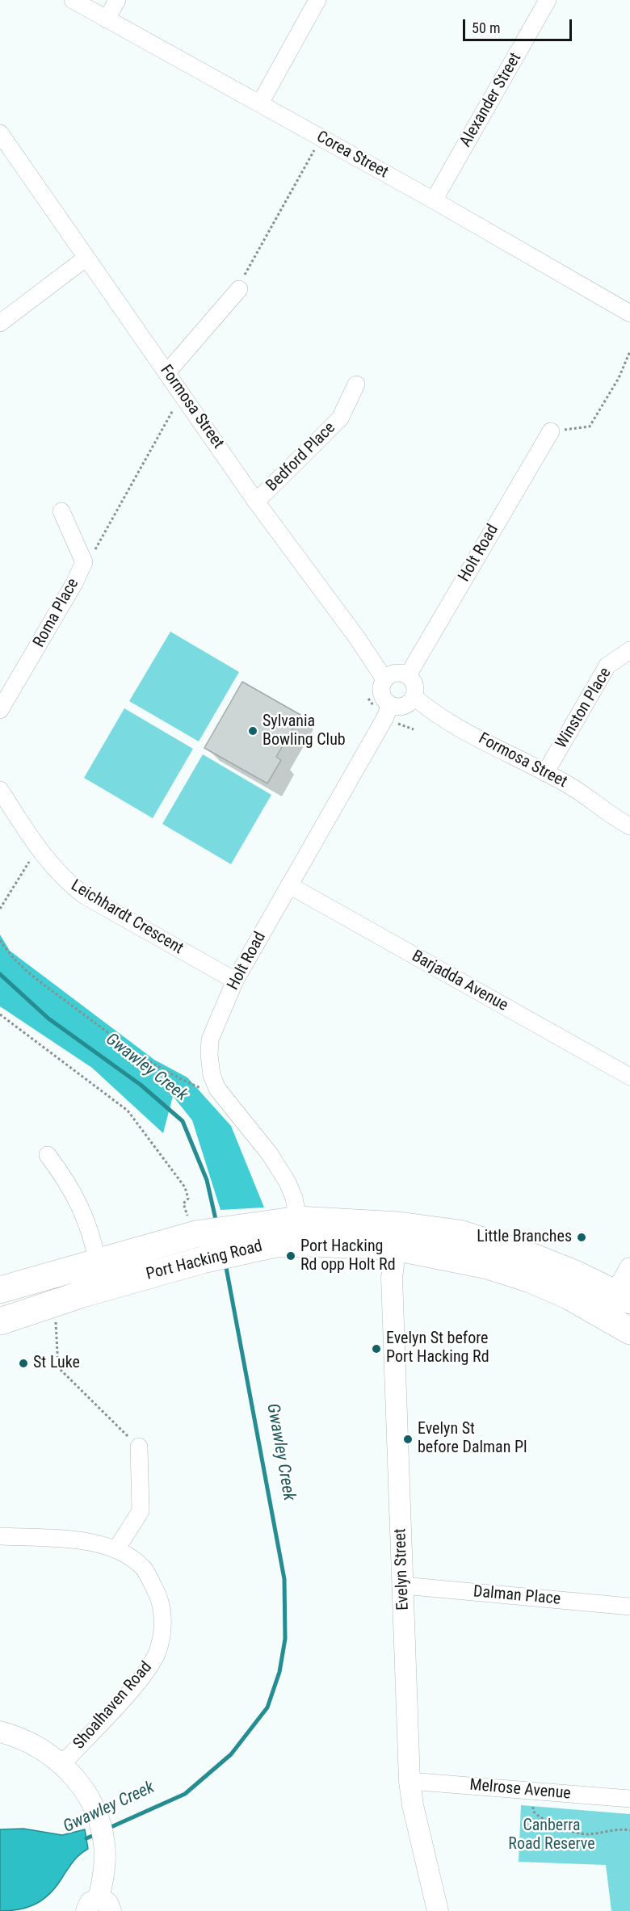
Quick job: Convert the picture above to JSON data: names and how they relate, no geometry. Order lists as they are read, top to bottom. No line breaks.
{"streets":{"main road":["Port Hacking Road"],"street":["Alexander Street","Corea Street","Formosa Street","Bedford Place","Holt Road","Roma Place","Winston Place","Leichhardt Crescent","Barjadda Avenue","Evelyn Street","Dalman Place","Shoalhaven Road","Melrose Avenue"]},"crossings":[["Alexander Street","Corea Street"],["Formosa Street","Bedford Place"],["Formosa Street","Holt Road"],["Formosa Street","Winston Place"],["Holt Road","Leichhardt Crescent"],["Holt Road","Barjadda Avenue"],["Holt Road","Port Hacking Road"],["Port Hacking Road","Evelyn Street"],["Evelyn Street","Dalman Place"],["Evelyn Street","Melrose Avenue"]],"water":["Gwawley Creek"],"parks":["Canberra Road Reserve"],"places":["Sylvania Bowling Club","Little Branches","Port Hacking Rd opp Holt Rd","Evelyn St before Port Hacking Rd","St Luke","Evelyn St before Dalman Pl"],"scale_bar":"50 m"}
